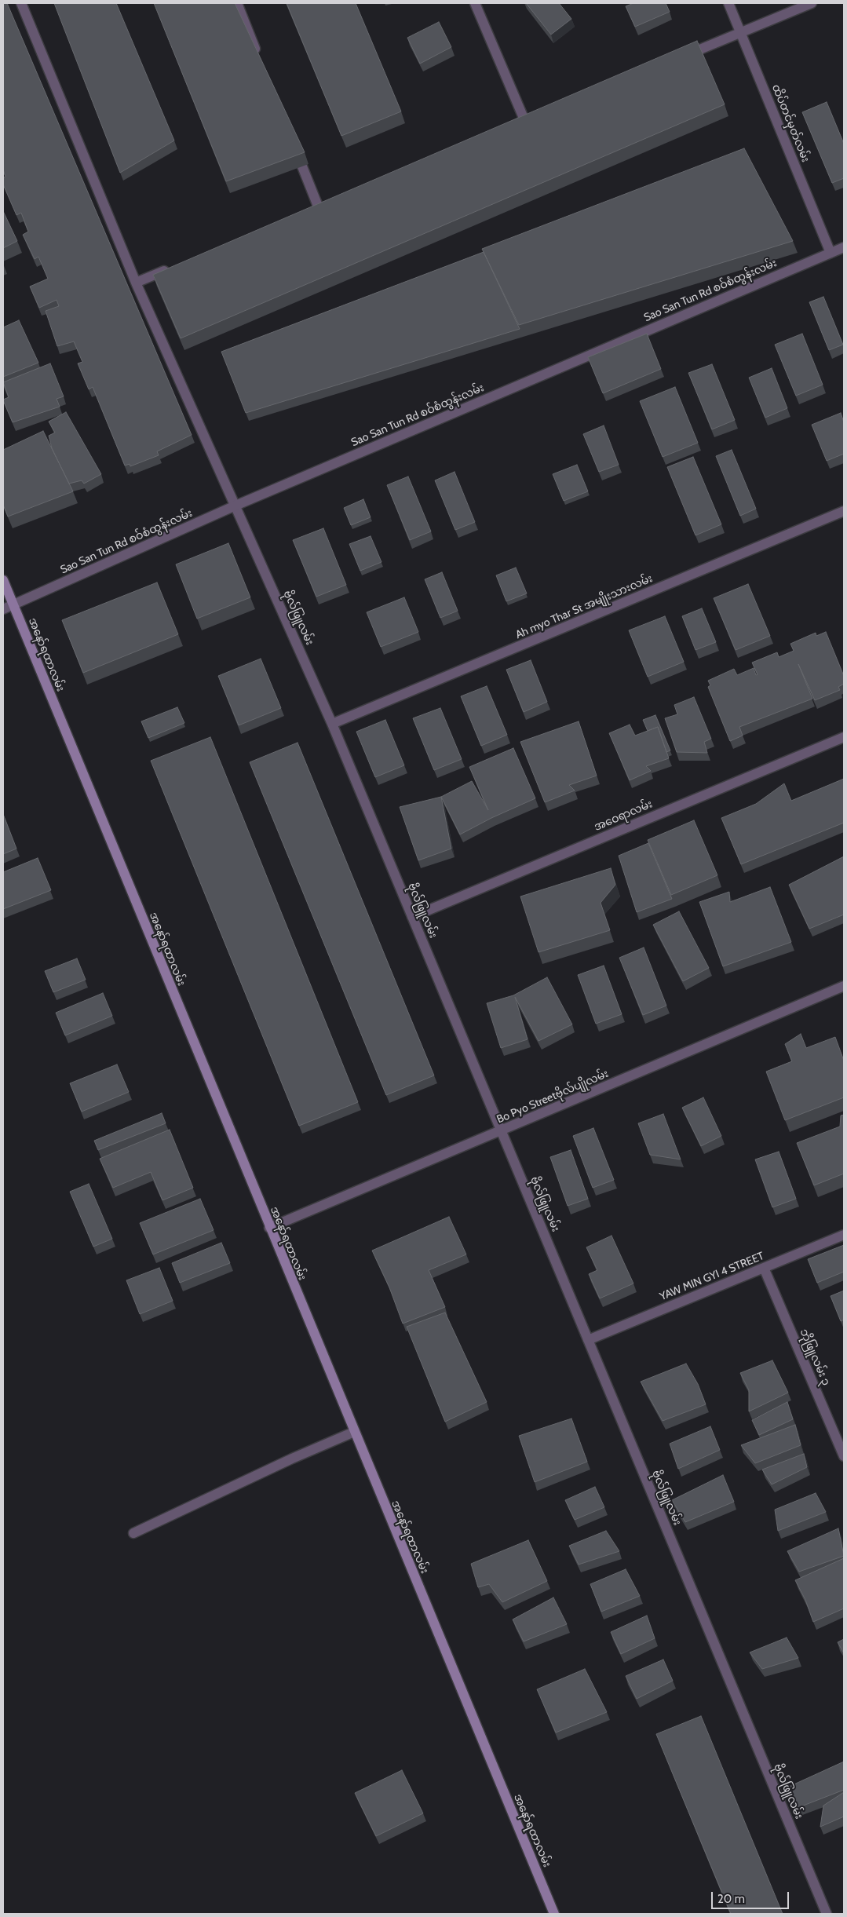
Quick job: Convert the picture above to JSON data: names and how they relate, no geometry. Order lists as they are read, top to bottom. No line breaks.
{"streets":{"main road":["အနော်ရထာလမ်း"],"street":["ထိပ်တင်မှတ်လမ်း","Sao San Tun Rd စဝ်စံထွန်းလမ်း","Ah myo Thar St အမျိုးသားလမ်း","ဗိုလ်ဖြူလမ်း","အဝေရာလမ်း","Bo Pyo Streetဗိုလ်ပျိုလမ်း","YAW MIN GYI 4 STREET","ဘိုဖြူလမ်း ၃"]},"crossings":[["ထိပ်တင်မှတ်လမ်း","Sao San Tun Rd စဝ်စံထွန်းလမ်း"],["Sao San Tun Rd စဝ်စံထွန်းလမ်း","ဗိုလ်ဖြူလမ်း"],["Sao San Tun Rd စဝ်စံထွန်းလမ်း","အနော်ရထာလမ်း"],["Ah myo Thar St အမျိုးသားလမ်း","ဗိုလ်ဖြူလမ်း"],["ဗိုလ်ဖြူလမ်း","အဝေရာလမ်း"],["ဗိုလ်ဖြူလမ်း","Bo Pyo Streetဗိုလ်ပျိုလမ်း"],["ဗိုလ်ဖြူလမ်း","YAW MIN GYI 4 STREET"],["အနော်ရထာလမ်း","Bo Pyo Streetဗိုလ်ပျိုလမ်း"],["YAW MIN GYI 4 STREET","ဘိုဖြူလမ်း ၃"]],"scale_bar":"20 m"}
